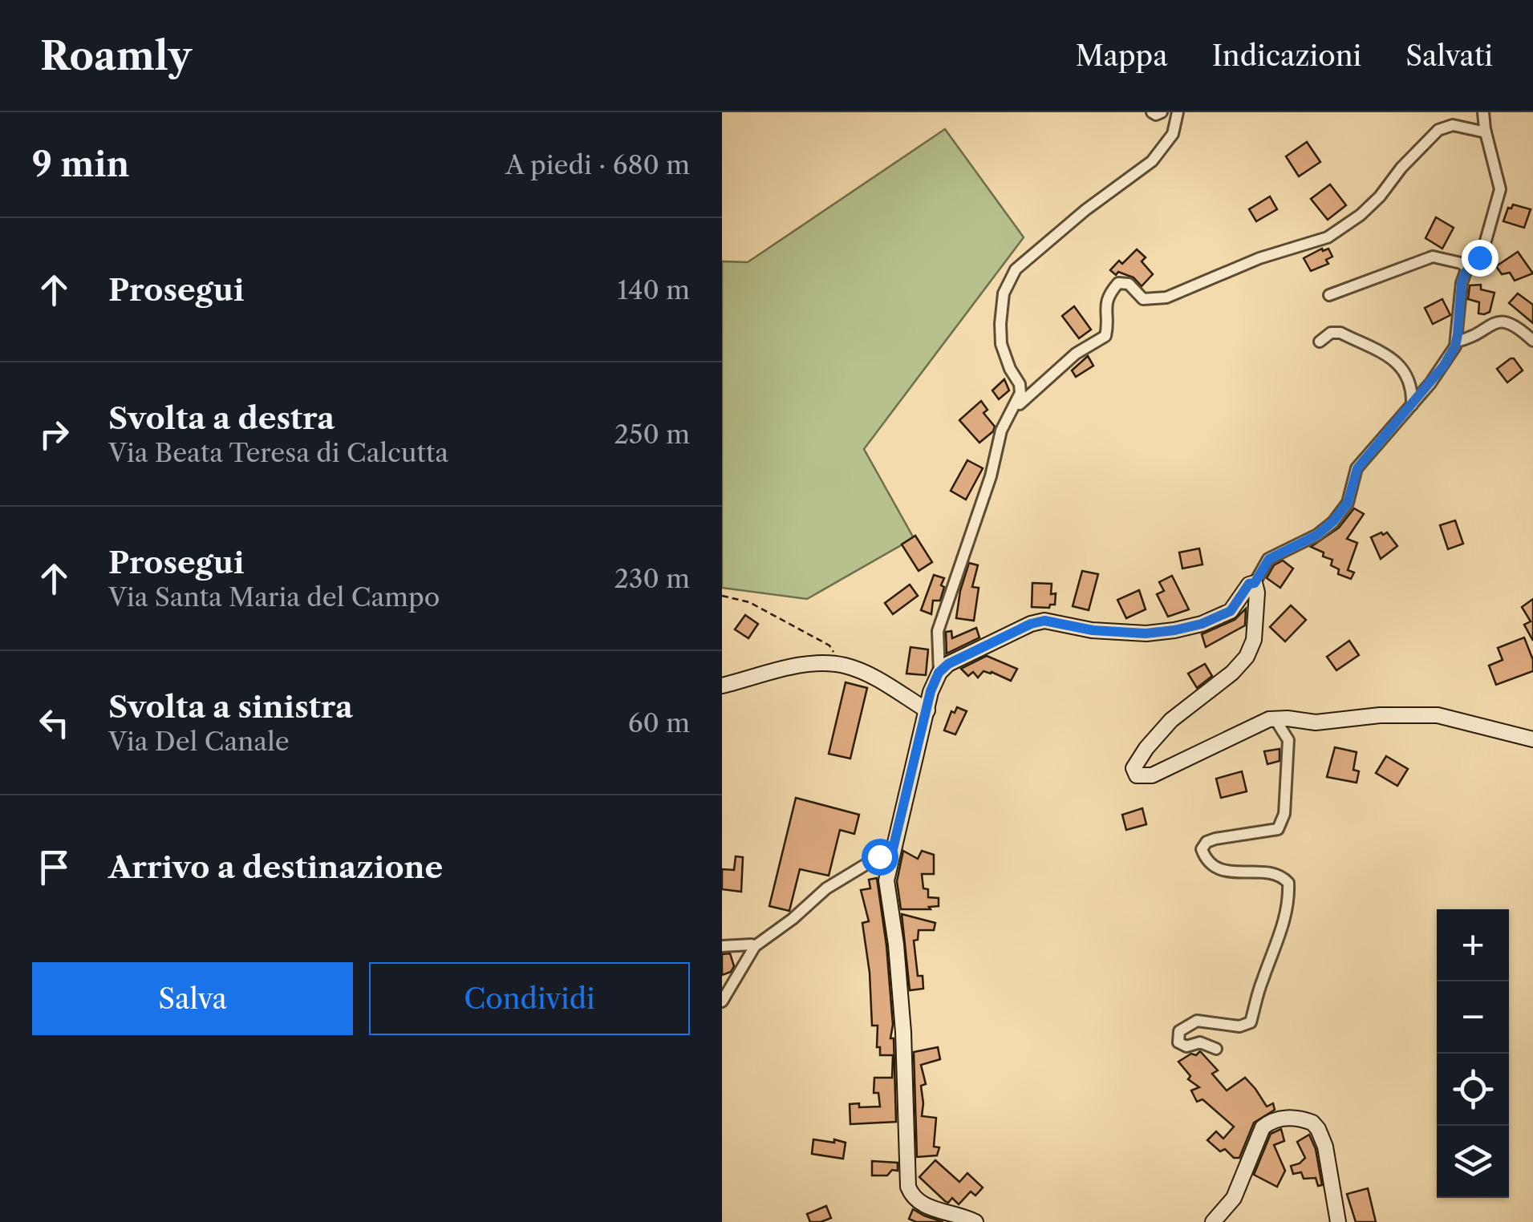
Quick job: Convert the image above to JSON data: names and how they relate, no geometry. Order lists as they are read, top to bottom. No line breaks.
{"page":{"header":"Roamly","nav":["Mappa","Indicazioni","Salvati"],"heading":["9 min","A piedi · 680 m"],"list":[["Prosegui","140 m"],["Svolta a destra","Via Beata Teresa di Calcutta","250 m"],["Prosegui","Via Santa Maria del Campo","230 m"],["Svolta a sinistra","Via Del Canale","60 m"],"Arrivo a destinazione"],"map_buttons":["+","−"],"buttons":["Salva","Condividi"]}}
